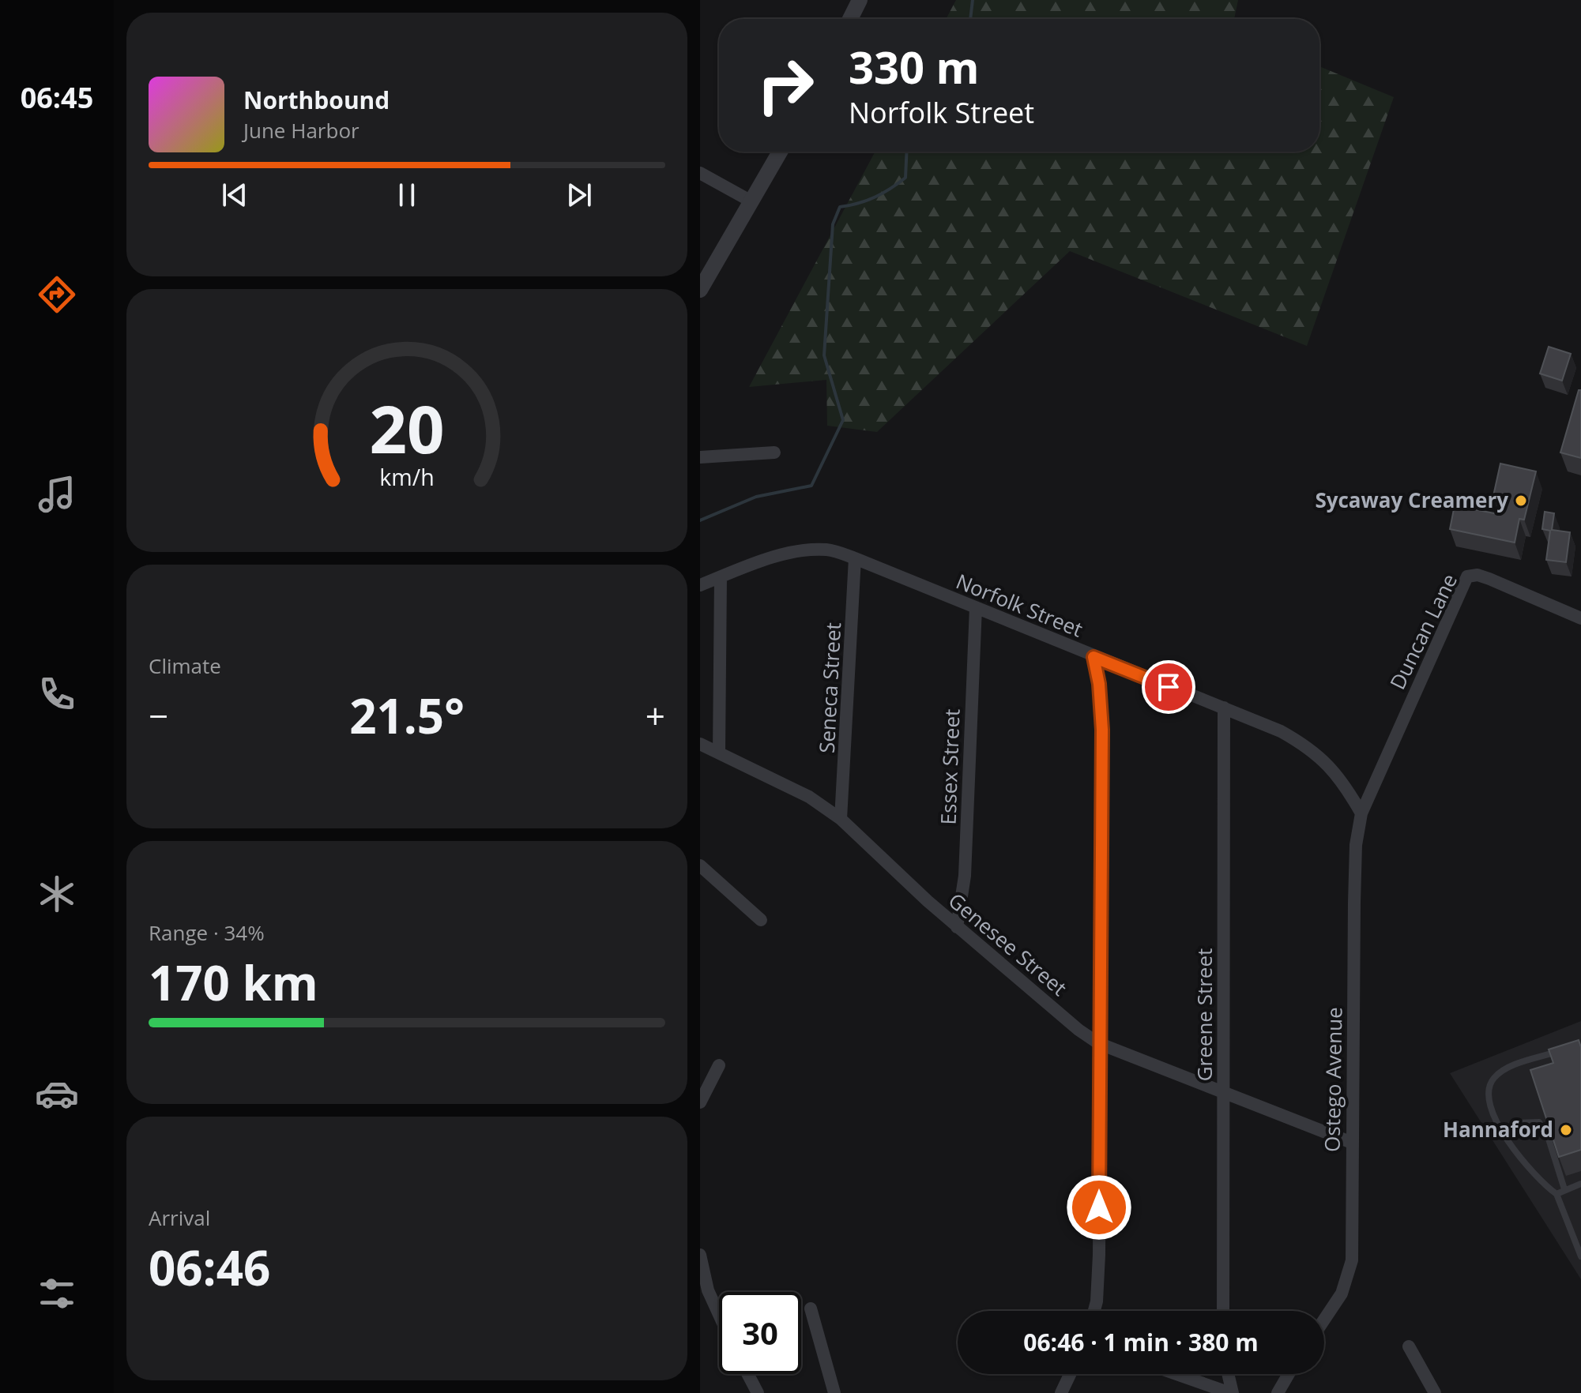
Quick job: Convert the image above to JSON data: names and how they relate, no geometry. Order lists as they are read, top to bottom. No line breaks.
{"streets":{"street":["Norfolk Street","Duncan Lane","Seneca Street","Essex Street","Genesee Street","Greene Street","Ostego Avenue"]},"crossings":[["Norfolk Street","Duncan Lane"],["Norfolk Street","Seneca Street"],["Norfolk Street","Essex Street"],["Norfolk Street","Greene Street"],["Norfolk Street","Ostego Avenue"],["Duncan Lane","Ostego Avenue"],["Seneca Street","Genesee Street"],["Essex Street","Genesee Street"],["Genesee Street","Greene Street"],["Genesee Street","Ostego Avenue"]],"places":["Sycaway Creamery","Hannaford"],"page":{"tabs":"06:45","turn":["330 m","Norfolk Street"],"song":["Northbound","June Harbor"],"tile":["Climate",["Range · 34%","170 km"],["Arrival","06:46"]],"heat":["−","21.5°","+"],"limit":"30","trip":"06:46 · 1 min · 380 m","gauge":["20","km/h"]}}
